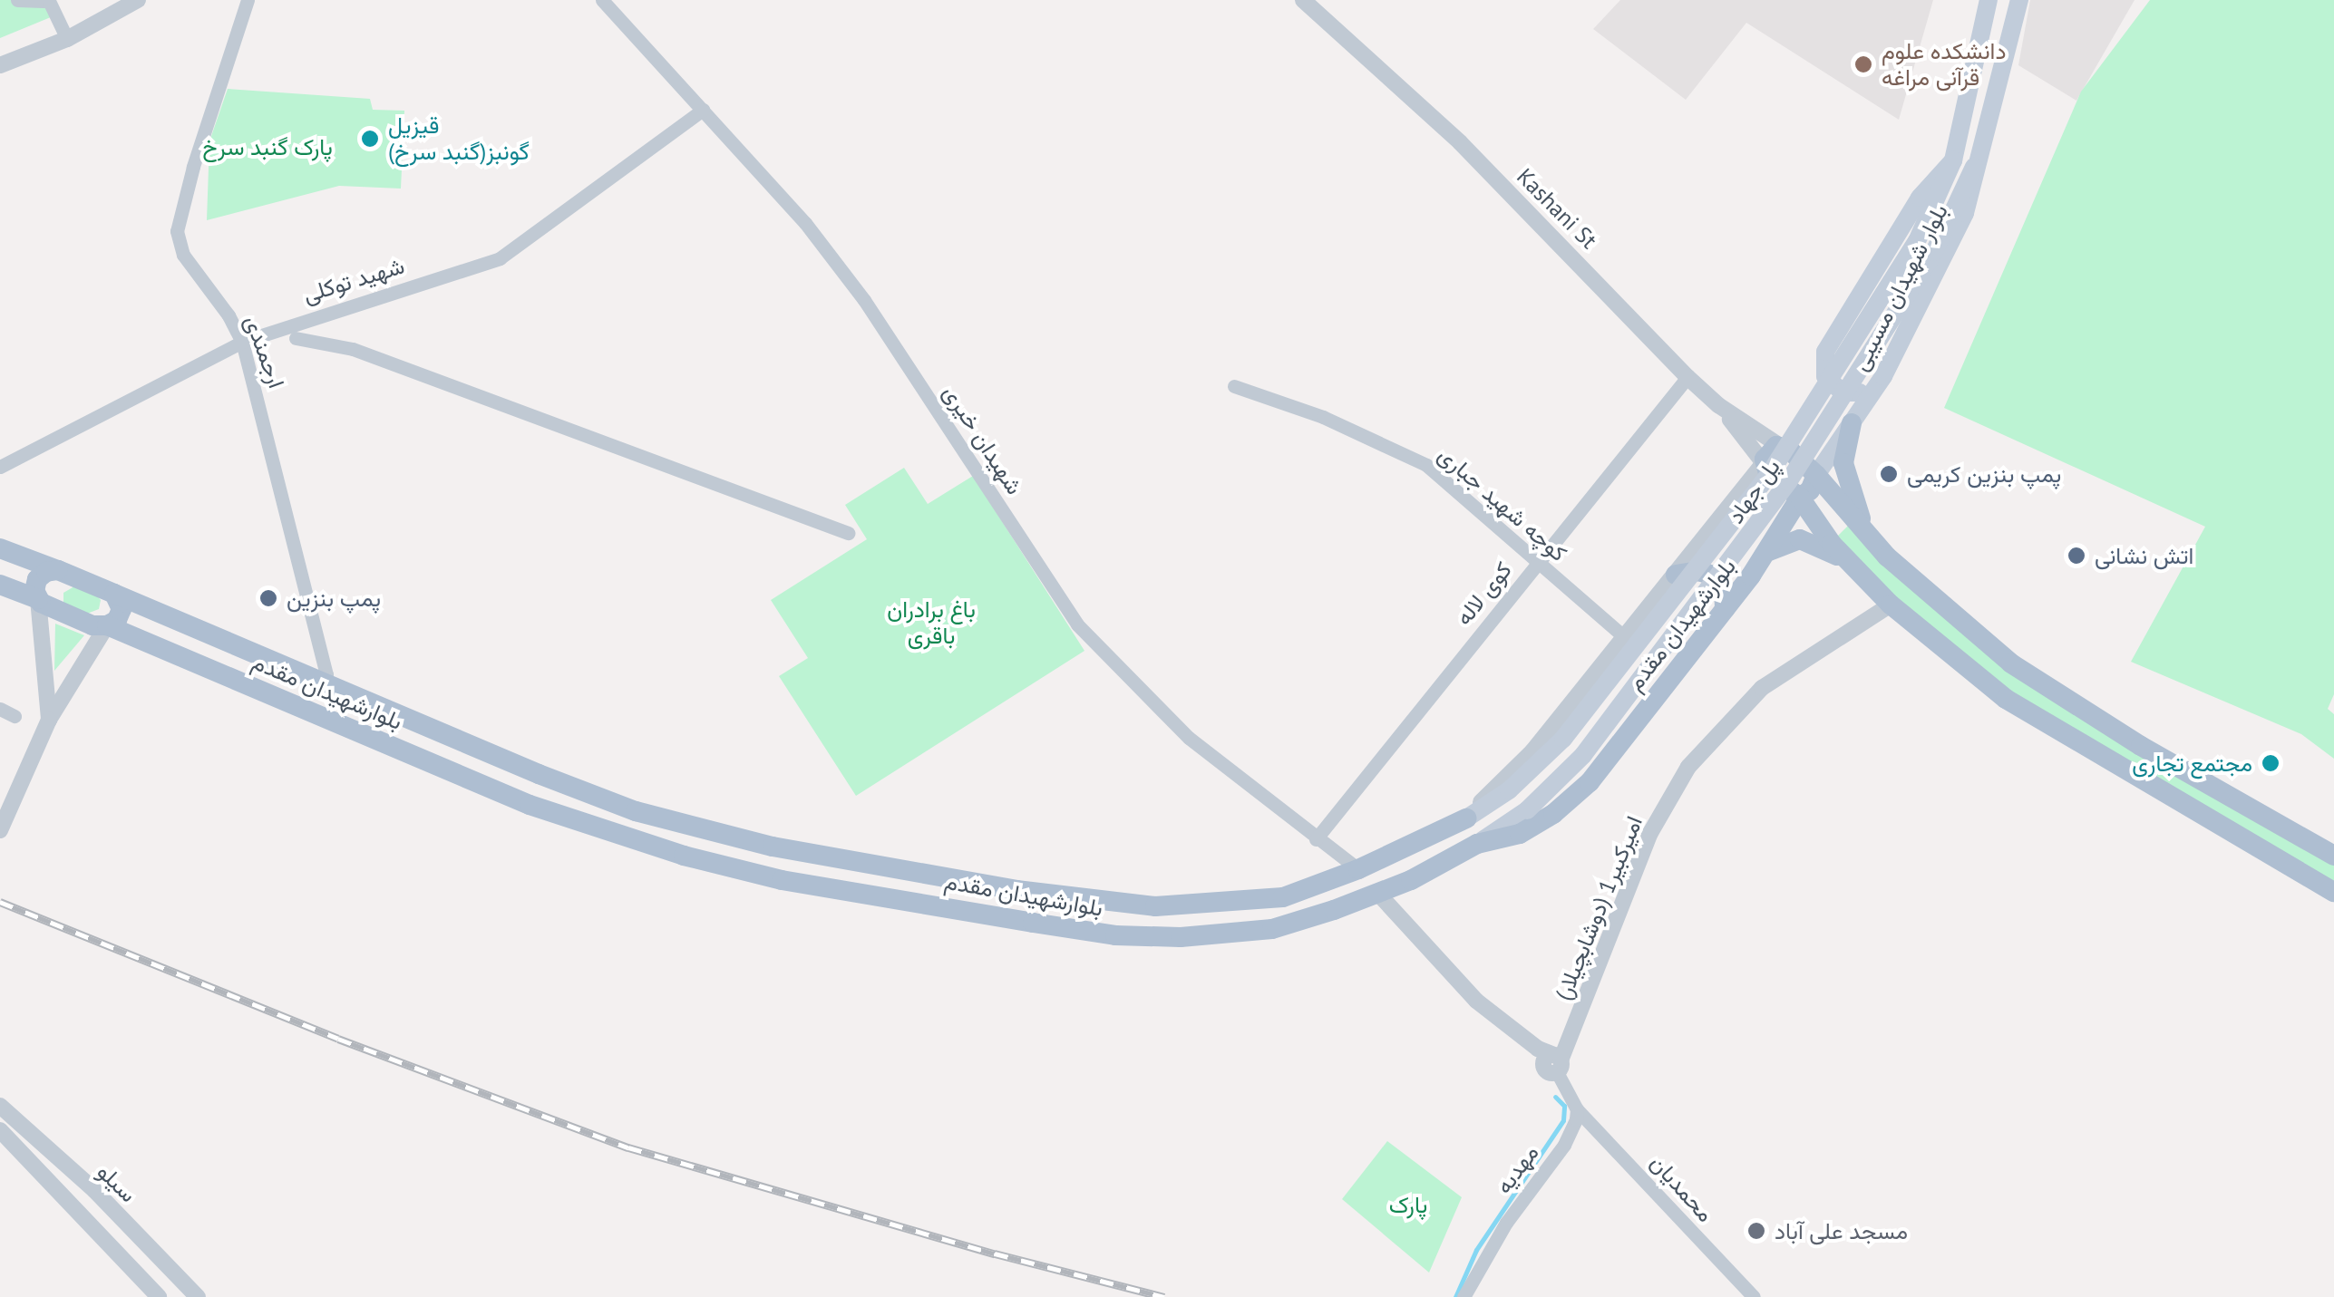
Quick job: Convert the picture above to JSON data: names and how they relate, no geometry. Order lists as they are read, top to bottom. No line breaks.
{"streets":{"main road":["بلوار شهیدان مسیبی","پل جهاد","بلوارشهیدان مقدم"],"street":["Kashani St","شهید توکلی","ارجمندی","شهیدان خیری","کوچه شهید جباری","کوی لاله","امیرکبیر1 (دوشابچیلار)","مهدیه","سیلو","محمدیان"]},"crossings":[["Kashani St","کوی لاله"],["شهید توکلی","ارجمندی"],["شهید توکلی","شهیدان خیری"],["بلوار شهیدان مسیبی","پل جهاد"],["بلوار شهیدان مسیبی","بلوارشهیدان مقدم"],["ارجمندی","بلوارشهیدان مقدم"],["شهیدان خیری","کوی لاله"],["شهیدان خیری","بلوارشهیدان مقدم"],["پل جهاد","بلوارشهیدان مقدم"],["کوچه شهید جباری","کوی لاله"],["مهدیه","محمدیان"]],"parks":["پارک گنبد سرخ","باغ برادران باقری","پارک"],"places":["دانشکده علوم قرآنی مراغه","قیزیل گونبز(گنبد سرخ)","پمپ بنزین کریمی","اتش نشانی","پمپ بنزین","مجتمع تجاری","مسجد علی آباد"]}
